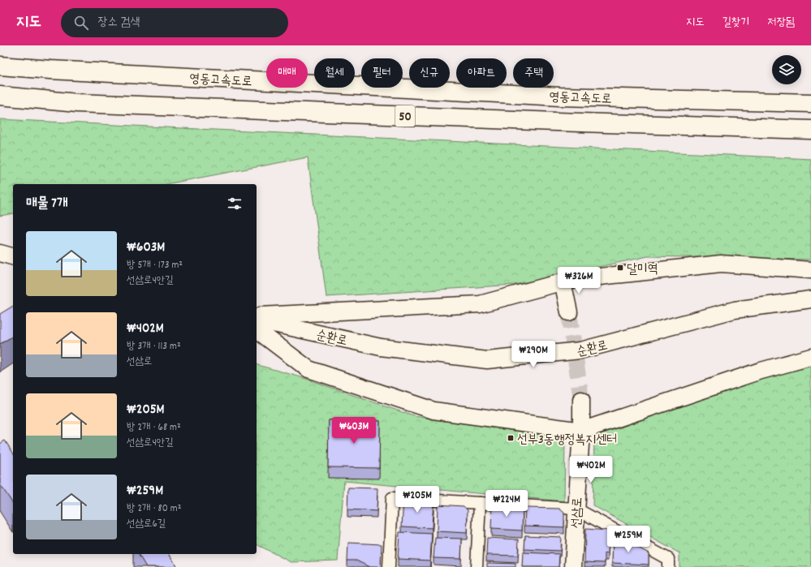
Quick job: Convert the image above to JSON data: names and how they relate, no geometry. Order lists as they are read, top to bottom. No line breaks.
{"streets":{"highway":["영동고속도로","50"],"main road":["순환로","선삼로"]},"places":{"transit":["달미역","선부3동행정복지센터"]},"page":{"header":"지도","search":"장소 검색","nav":["지도","길찾기","저장됨"],"chip":["매매","월세","필터","신규","아파트","주택"],"heading":"매물 7개","list":[{"name":"₩603M","note":"방 5개 · 173 m² · 선삼로4안길"},{"name":"₩402M","note":"방 3개 · 113 m² · 선삼로"},{"name":"₩205M","note":"방 2개 · 68 m² · 선삼로4안길"},{"name":"₩259M","note":"방 2개 · 80 m² · 선삼로6길"}],"price":["₩326M","₩290M","₩603M","₩402M","₩205M","₩224M","₩259M"]}}
